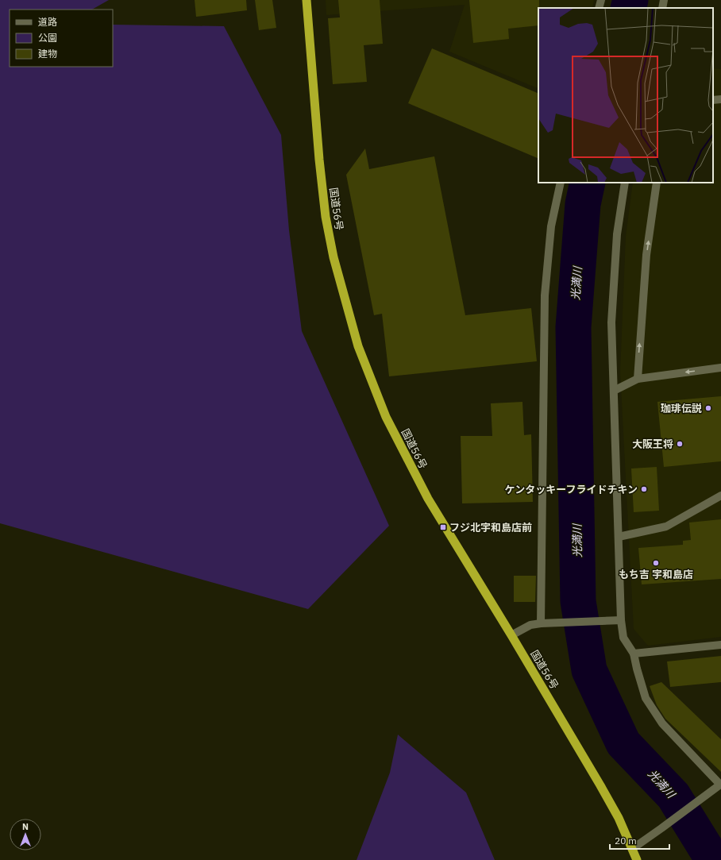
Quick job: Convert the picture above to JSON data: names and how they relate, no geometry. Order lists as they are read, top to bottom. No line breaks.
{"streets":{"highway":["国道56号"]},"water":["光満川"],"places":{"other":["珈琲伝説","大阪王将","ケンタッキーフライドチキン","もち吉 宇和島店"],"transit":["フジ北宇和島店前"]},"legend":["道路","公園","建物"],"scale_bar":"20 m","north":"top"}
